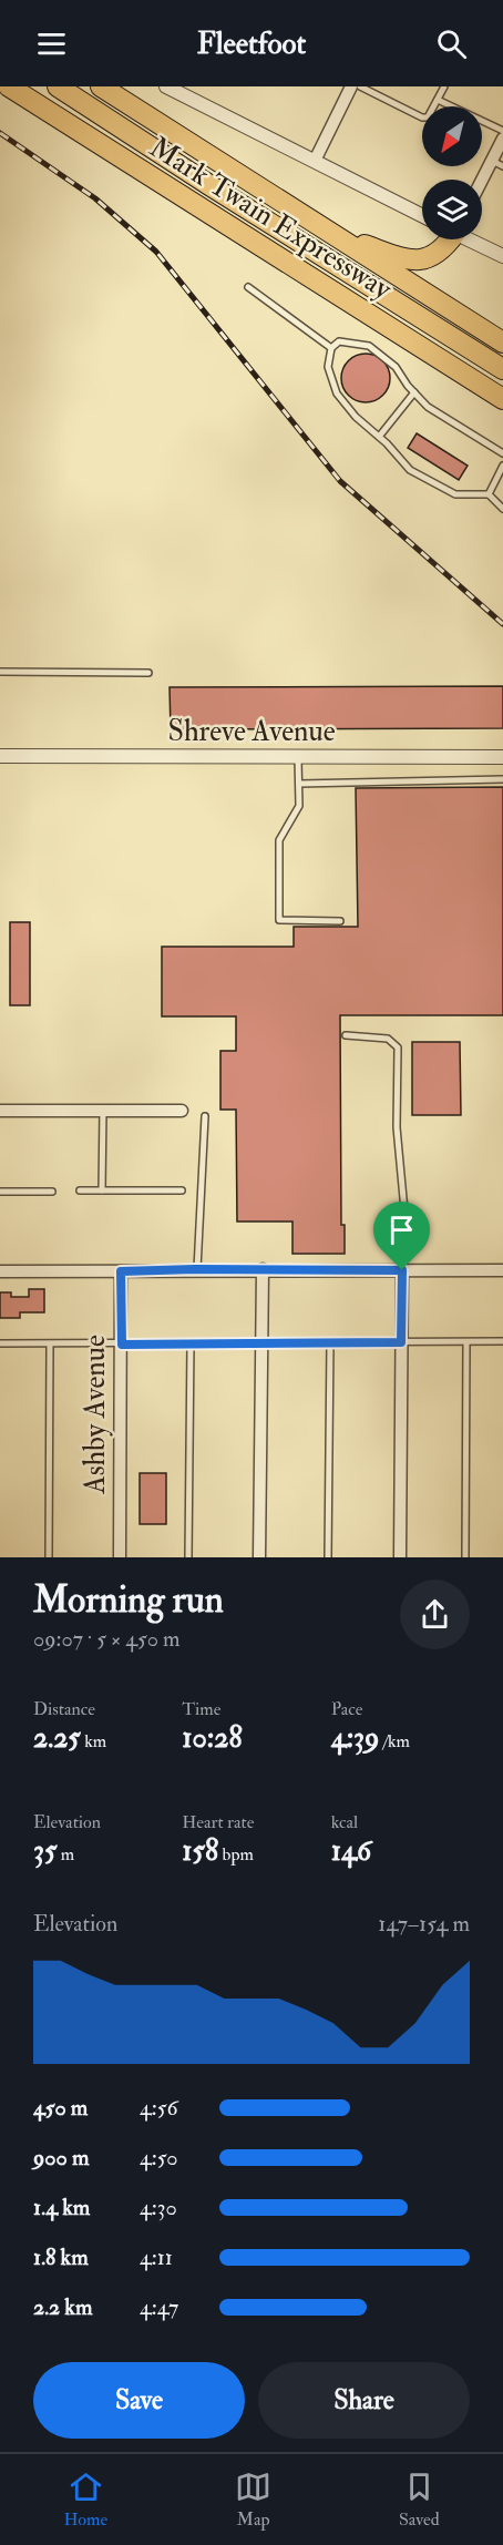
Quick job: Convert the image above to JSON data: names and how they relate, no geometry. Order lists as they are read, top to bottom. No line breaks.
{"streets":{"highway":["Mark Twain Expressway"],"street":["Shreve Avenue","Ashby Avenue"]},"north":"bottom left","page":{"header":"Fleetfoot","heading":["Morning run","09:07 · 5 × 450 m"],"stats":[["Distance","2.25 km"],["Time","10:28"],["Pace","4:39 /km"],["Elevation","35 m"],["Heart rate","158 bpm"],["kcal","146"]],"chart":["Elevation","147–154 m"],"list":[{"name":"450 m","note":"4:56"},{"name":"900 m","note":"4:50"},{"name":"1.4 km","note":"4:30"},{"name":"1.8 km","note":"4:11"},{"name":"2.2 km","note":"4:47"}],"buttons":["Save","Share"],"tabs":["Home","Map","Saved"]}}
